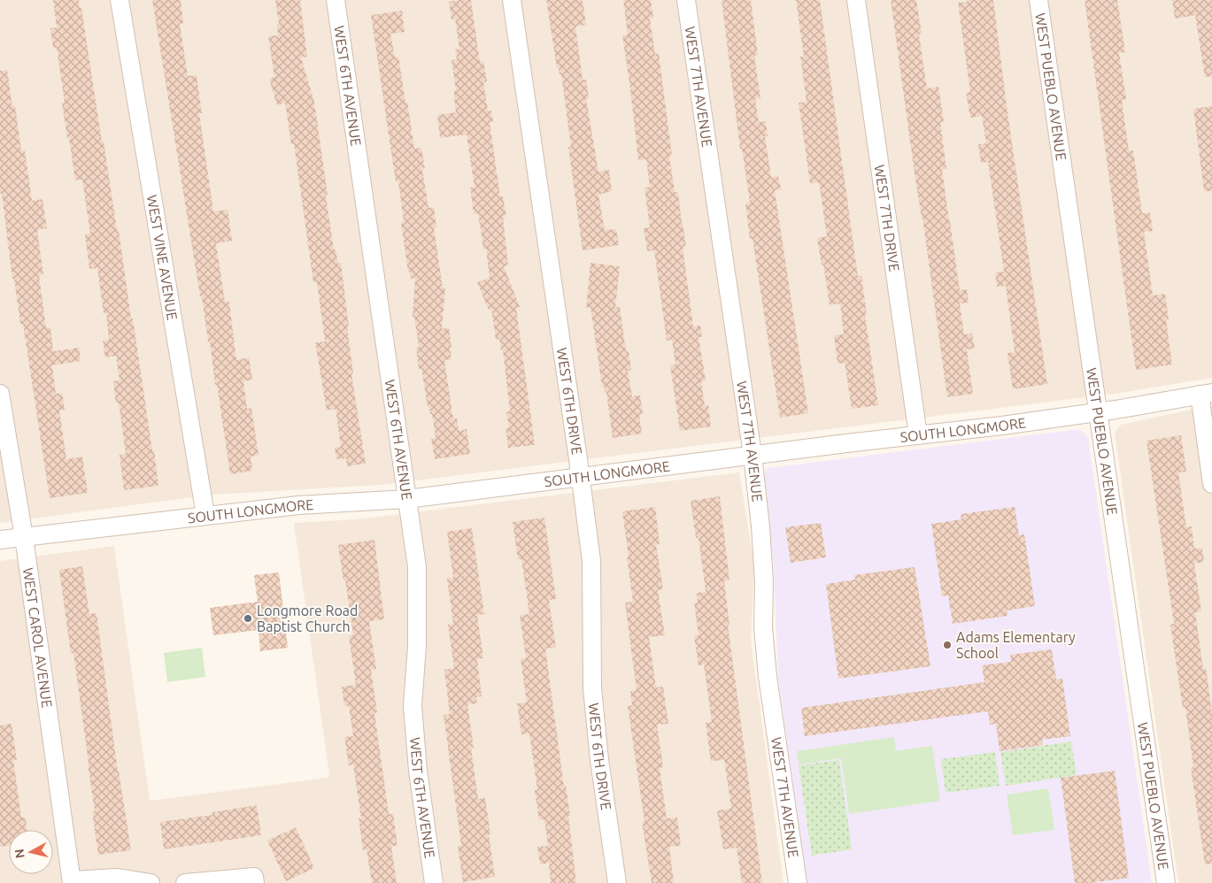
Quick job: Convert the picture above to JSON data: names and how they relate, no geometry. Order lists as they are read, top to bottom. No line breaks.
{"streets":{"street":["WEST 6TH AVENUE","WEST 7TH AVENUE","WEST PUEBLO AVENUE","WEST 7TH DRIVE","WEST VINE AVENUE","WEST 6TH DRIVE","SOUTH LONGMORE","WEST CAROL AVENUE"]},"crossings":[["WEST 6TH AVENUE","SOUTH LONGMORE"],["WEST 7TH AVENUE","SOUTH LONGMORE"],["WEST PUEBLO AVENUE","SOUTH LONGMORE"],["WEST 7TH DRIVE","SOUTH LONGMORE"],["WEST VINE AVENUE","SOUTH LONGMORE"],["WEST 6TH DRIVE","SOUTH LONGMORE"],["SOUTH LONGMORE","WEST CAROL AVENUE"]],"places":["Longmore Road Baptist Church","Adams Elementary School"],"north":"left"}
